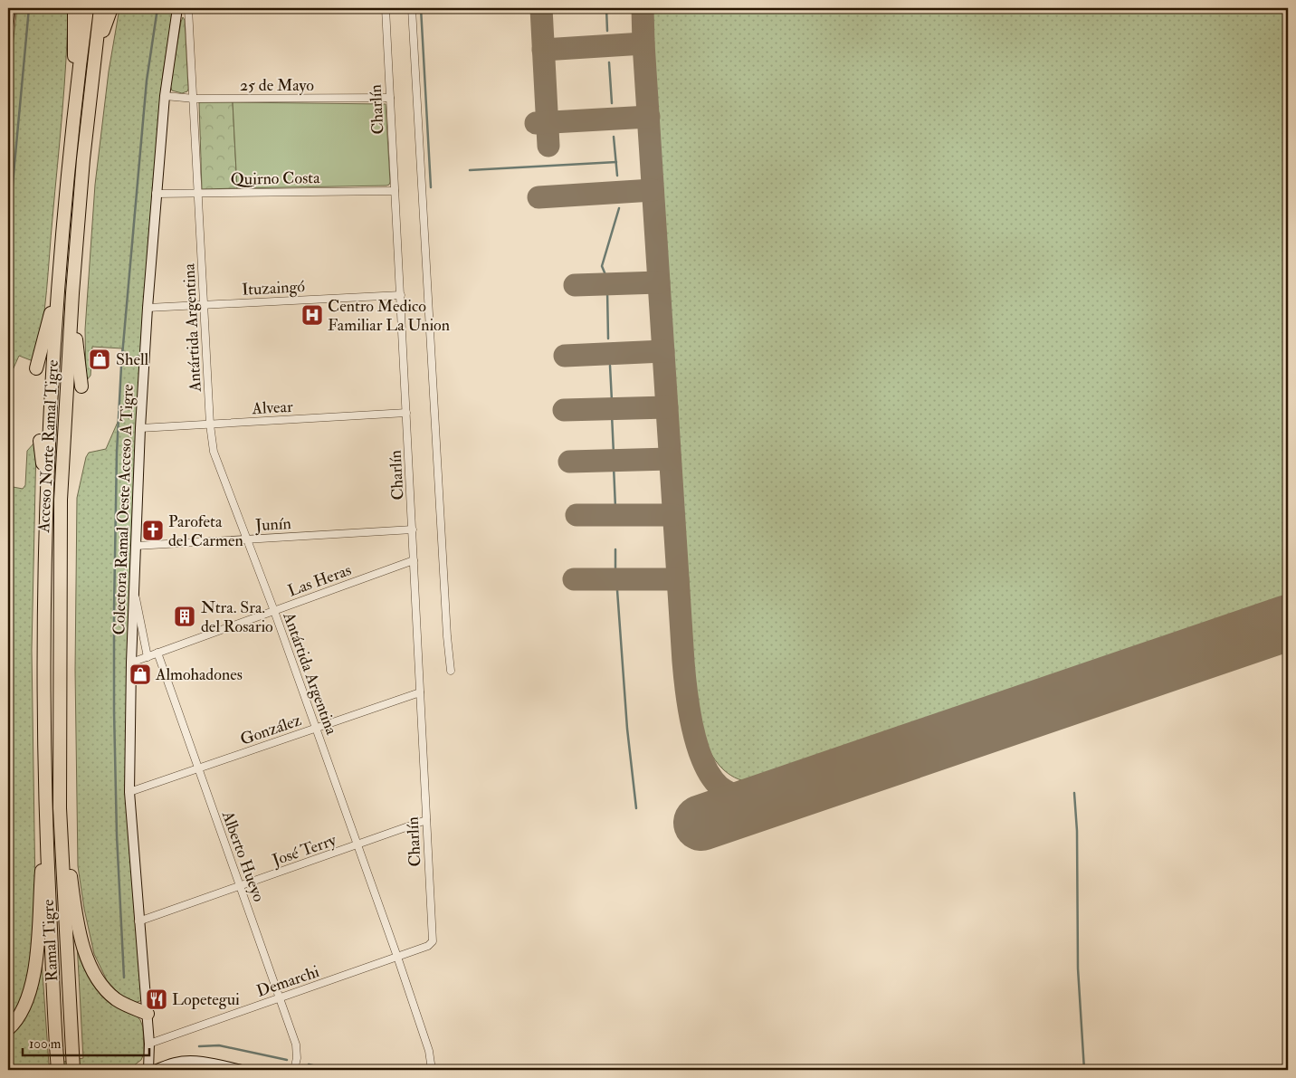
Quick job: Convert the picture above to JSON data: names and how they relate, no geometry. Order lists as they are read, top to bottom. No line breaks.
{"streets":{"highway":["Acceso Norte Ramal Tigre","Ramal Tigre"],"street":["25 de Mayo","Charlín","Quirno Costa","Ituzaingó","Antártida Argentina","Alvear","Colectora Ramal Oeste Acceso A Tigre","Junín","Las Heras","González","José Terry","Alberto Hueyo","Demarchi"]},"crossings":[["25 de Mayo","Charlín"],["25 de Mayo","Antártida Argentina"],["25 de Mayo","Colectora Ramal Oeste Acceso A Tigre"],["Charlín","Quirno Costa"],["Charlín","Ituzaingó"],["Charlín","Alvear"],["Charlín","Junín"],["Charlín","Las Heras"],["Charlín","González"],["Charlín","José Terry"],["Charlín","Demarchi"],["Quirno Costa","Antártida Argentina"],["Quirno Costa","Colectora Ramal Oeste Acceso A Tigre"],["Ituzaingó","Antártida Argentina"],["Ituzaingó","Colectora Ramal Oeste Acceso A Tigre"],["Antártida Argentina","Alvear"],["Antártida Argentina","Junín"],["Antártida Argentina","Las Heras"],["Antártida Argentina","González"],["Antártida Argentina","José Terry"],["Antártida Argentina","Demarchi"],["Alvear","Colectora Ramal Oeste Acceso A Tigre"],["Acceso Norte Ramal Tigre","Ramal Tigre"],["Colectora Ramal Oeste Acceso A Tigre","Junín"],["Colectora Ramal Oeste Acceso A Tigre","Las Heras"],["Colectora Ramal Oeste Acceso A Tigre","González"],["Colectora Ramal Oeste Acceso A Tigre","José Terry"],["Colectora Ramal Oeste Acceso A Tigre","Demarchi"],["Las Heras","Alberto Hueyo"],["González","Alberto Hueyo"],["José Terry","Alberto Hueyo"],["Alberto Hueyo","Demarchi"]],"places":{"hospital":["Centro Medico Familiar La Union"],"shop":["Shell","Almohadones"],"church":["Parofeta del Carmen"],"building":["Ntra. Sra. del Rosario"],"restaurant":["Lopetegui"]},"scale_bar":"100 m"}
